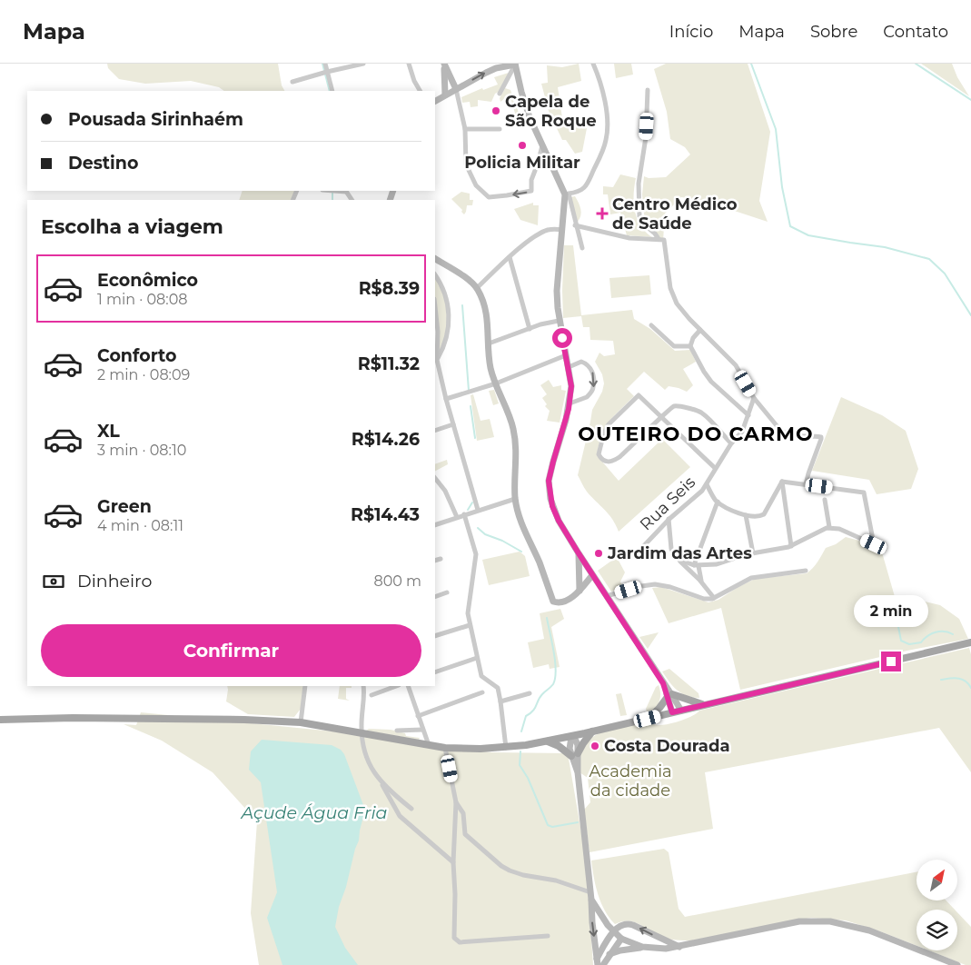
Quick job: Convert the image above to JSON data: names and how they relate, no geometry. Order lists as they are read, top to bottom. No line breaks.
{"streets":{"street":["Rua Seis"]},"districts":["OUTEIRO DO CARMO"],"water":["Açude Água Fria"],"parks":["Academia da cidade"],"places":{"other":["Capela de São Roque","Policia Militar","Jardim das Artes","Costa Dourada"],"health":["Centro Médico de Saúde"]},"north":"top right","page":{"header":"Mapa","nav":["Início","Mapa","Sobre","Contato"],"banner":["Pousada Sirinhaém","Destino"],"heading":"Escolha a viagem","list":[{"name":"Econômico","note":"1 min · 08:08","value":"R$8.39"},{"name":"Conforto","note":"2 min · 08:09","value":"R$11.32"},{"name":"XL","note":"3 min · 08:10","value":"R$14.26"},{"name":"Green","note":"4 min · 08:11","value":"R$14.43"}],"pay":["Dinheiro","800 m"],"bubble":"2 min","buttons":"Confirmar"}}
